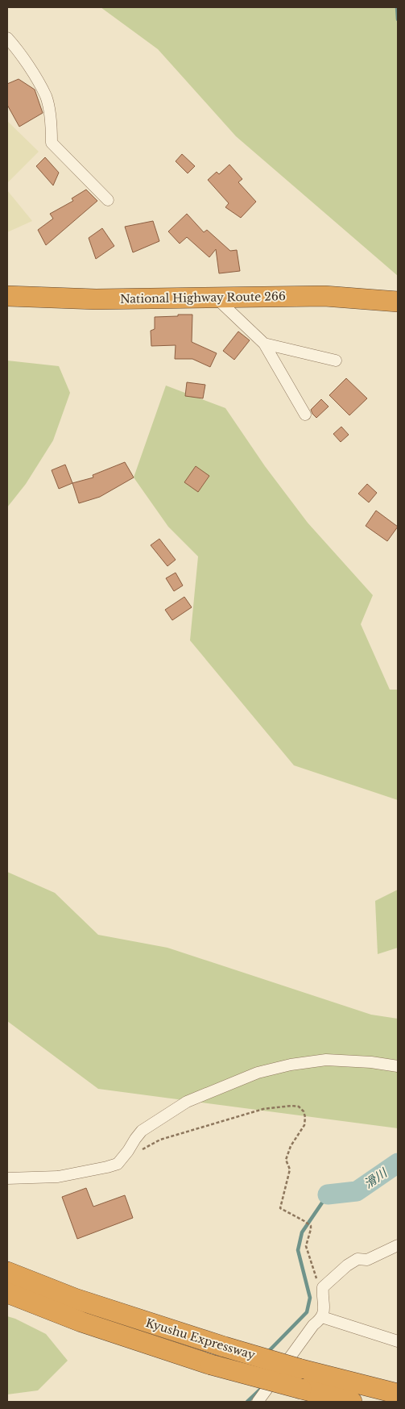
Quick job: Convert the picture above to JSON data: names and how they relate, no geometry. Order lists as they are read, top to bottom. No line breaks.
{"streets":{"highway":["National Highway Route 266","Kyushu Expressway"]},"water":["滑川"]}
